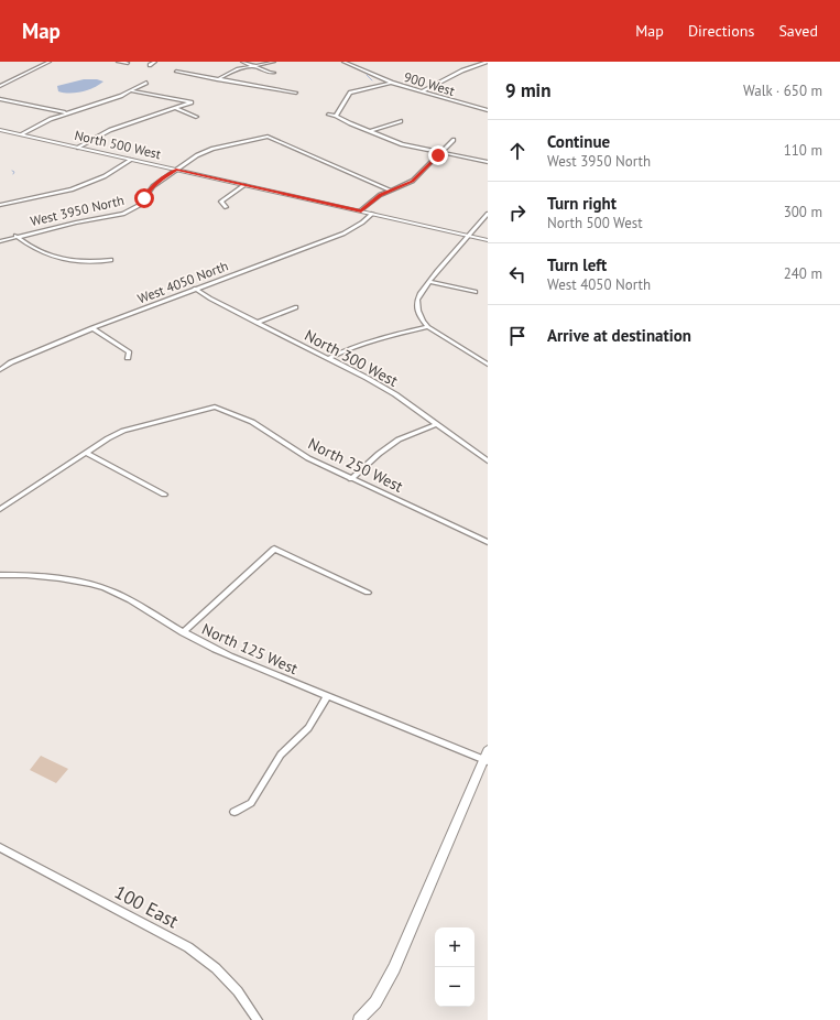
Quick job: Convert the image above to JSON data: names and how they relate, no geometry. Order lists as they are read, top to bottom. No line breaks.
{"streets":{"street":["900 West","North 500 West","West 3950 North","West 4050 North","North 300 West","North 250 West","North 125 West","100 East"]},"crossings":[["North 500 West","West 3950 North"],["North 500 West","West 4050 North"],["West 4050 North","North 300 West"]],"page":{"header":"Map","nav":["Map","Directions","Saved"],"heading":["9 min","Walk · 650 m"],"list":[["Continue","West 3950 North","110 m"],["Turn right","North 500 West","300 m"],["Turn left","West 4050 North","240 m"],"Arrive at destination"],"map_buttons":["+","−"]}}
